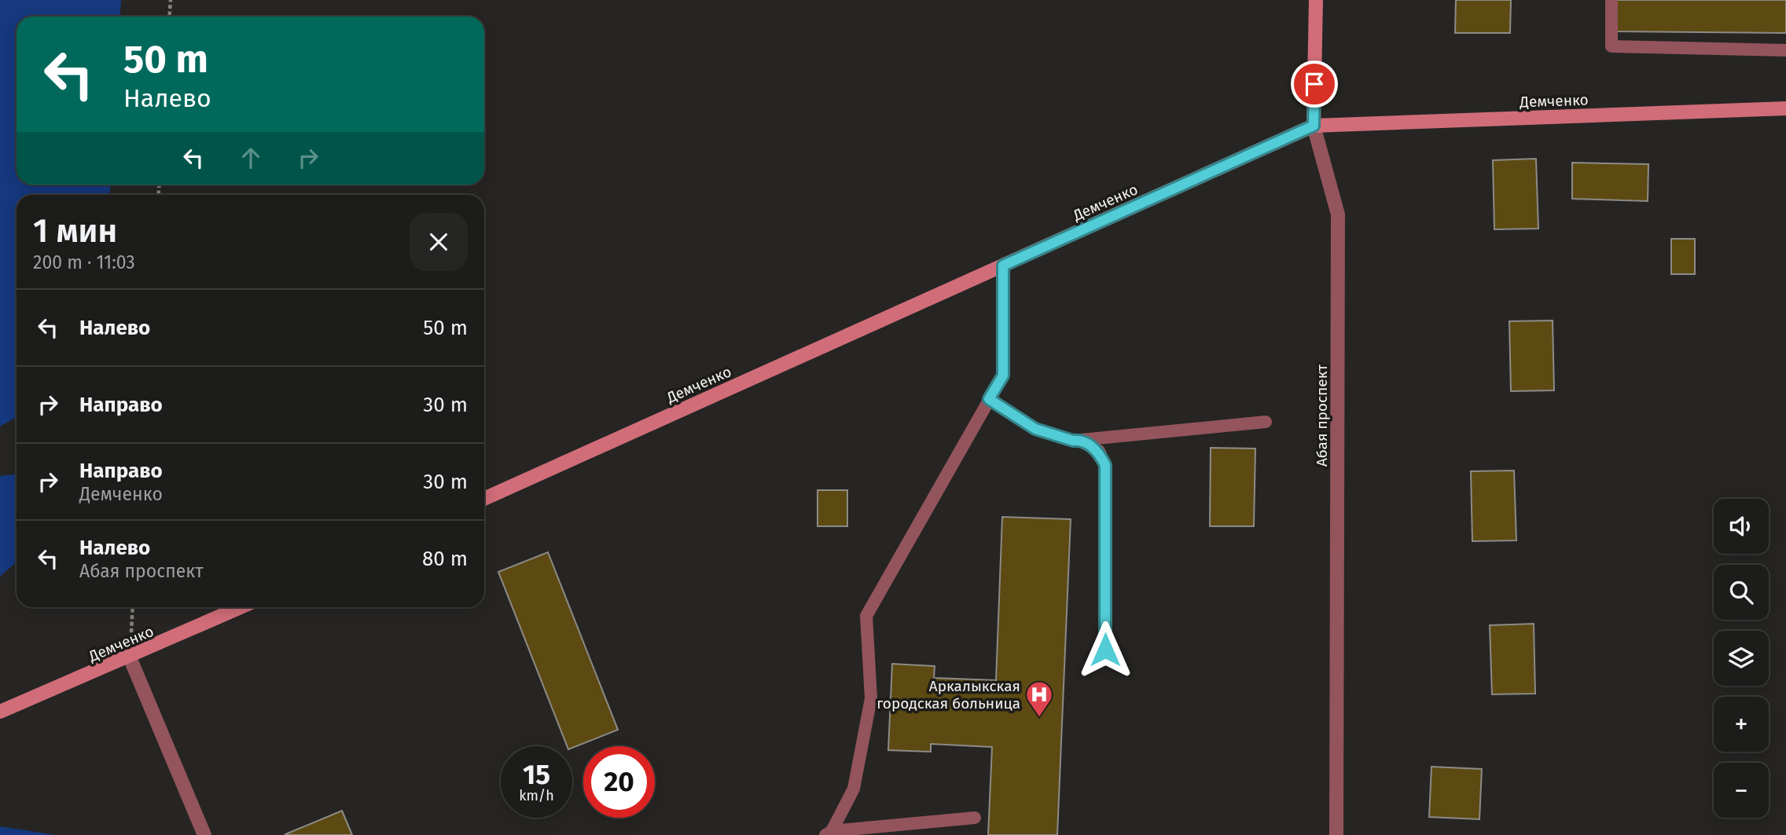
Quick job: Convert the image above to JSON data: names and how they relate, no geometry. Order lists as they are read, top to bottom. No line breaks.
{"streets":{"street":["Демченко","Абая проспект"]},"crossings":[["Демченко","Абая проспект"]],"places":{"hospital":["Аркалыкская городская больница"]},"page":{"turn":["50 m","Налево"],"heading":["1 мин","200 m · 11:03"],"list":[{"name":"Налево","value":"50 m"},{"name":"Направо","value":"30 m"},{"name":"Направо","note":"Демченко","value":"30 m"},{"name":"Налево","note":"Абая проспект","value":"80 m"}],"map_buttons":["+","−"],"speed":"15 km/h","limit":"20"}}
